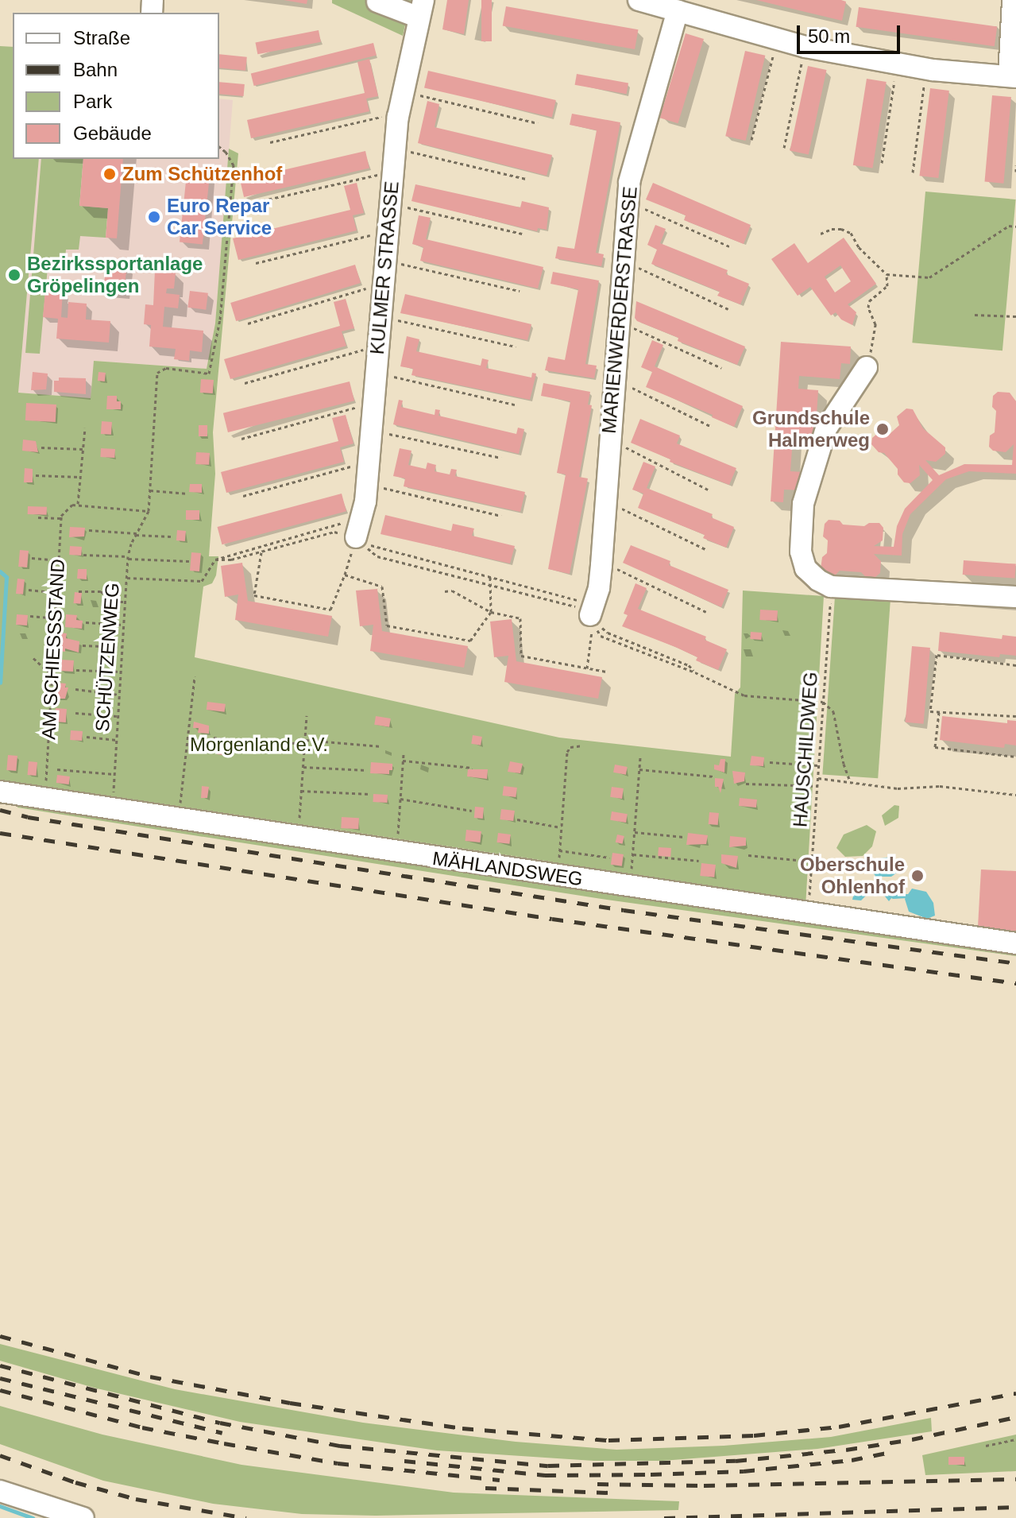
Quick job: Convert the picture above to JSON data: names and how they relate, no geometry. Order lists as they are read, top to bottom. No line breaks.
{"streets":{"street":["KULMER STRASSE","MARIENWERDERSTRASSE","MÄHLANDSWEG"],"path":["AM SCHIESSSTAND","SCHÜTZENWEG","HAUSCHILDWEG"]},"crossings":[["AM SCHIESSSTAND","MÄHLANDSWEG"],["SCHÜTZENWEG","MÄHLANDSWEG"],["HAUSCHILDWEG","MÄHLANDSWEG"]],"parks":["Morgenland e.V."],"places":["Zum Schützenhof","Euro Repar Car Service","Bezirkssportanlage Gröpelingen","Grundschule Halmerweg","Oberschule Ohlenhof"],"legend":["Straße","Bahn","Park","Gebäude"],"scale_bar":"50 m"}
